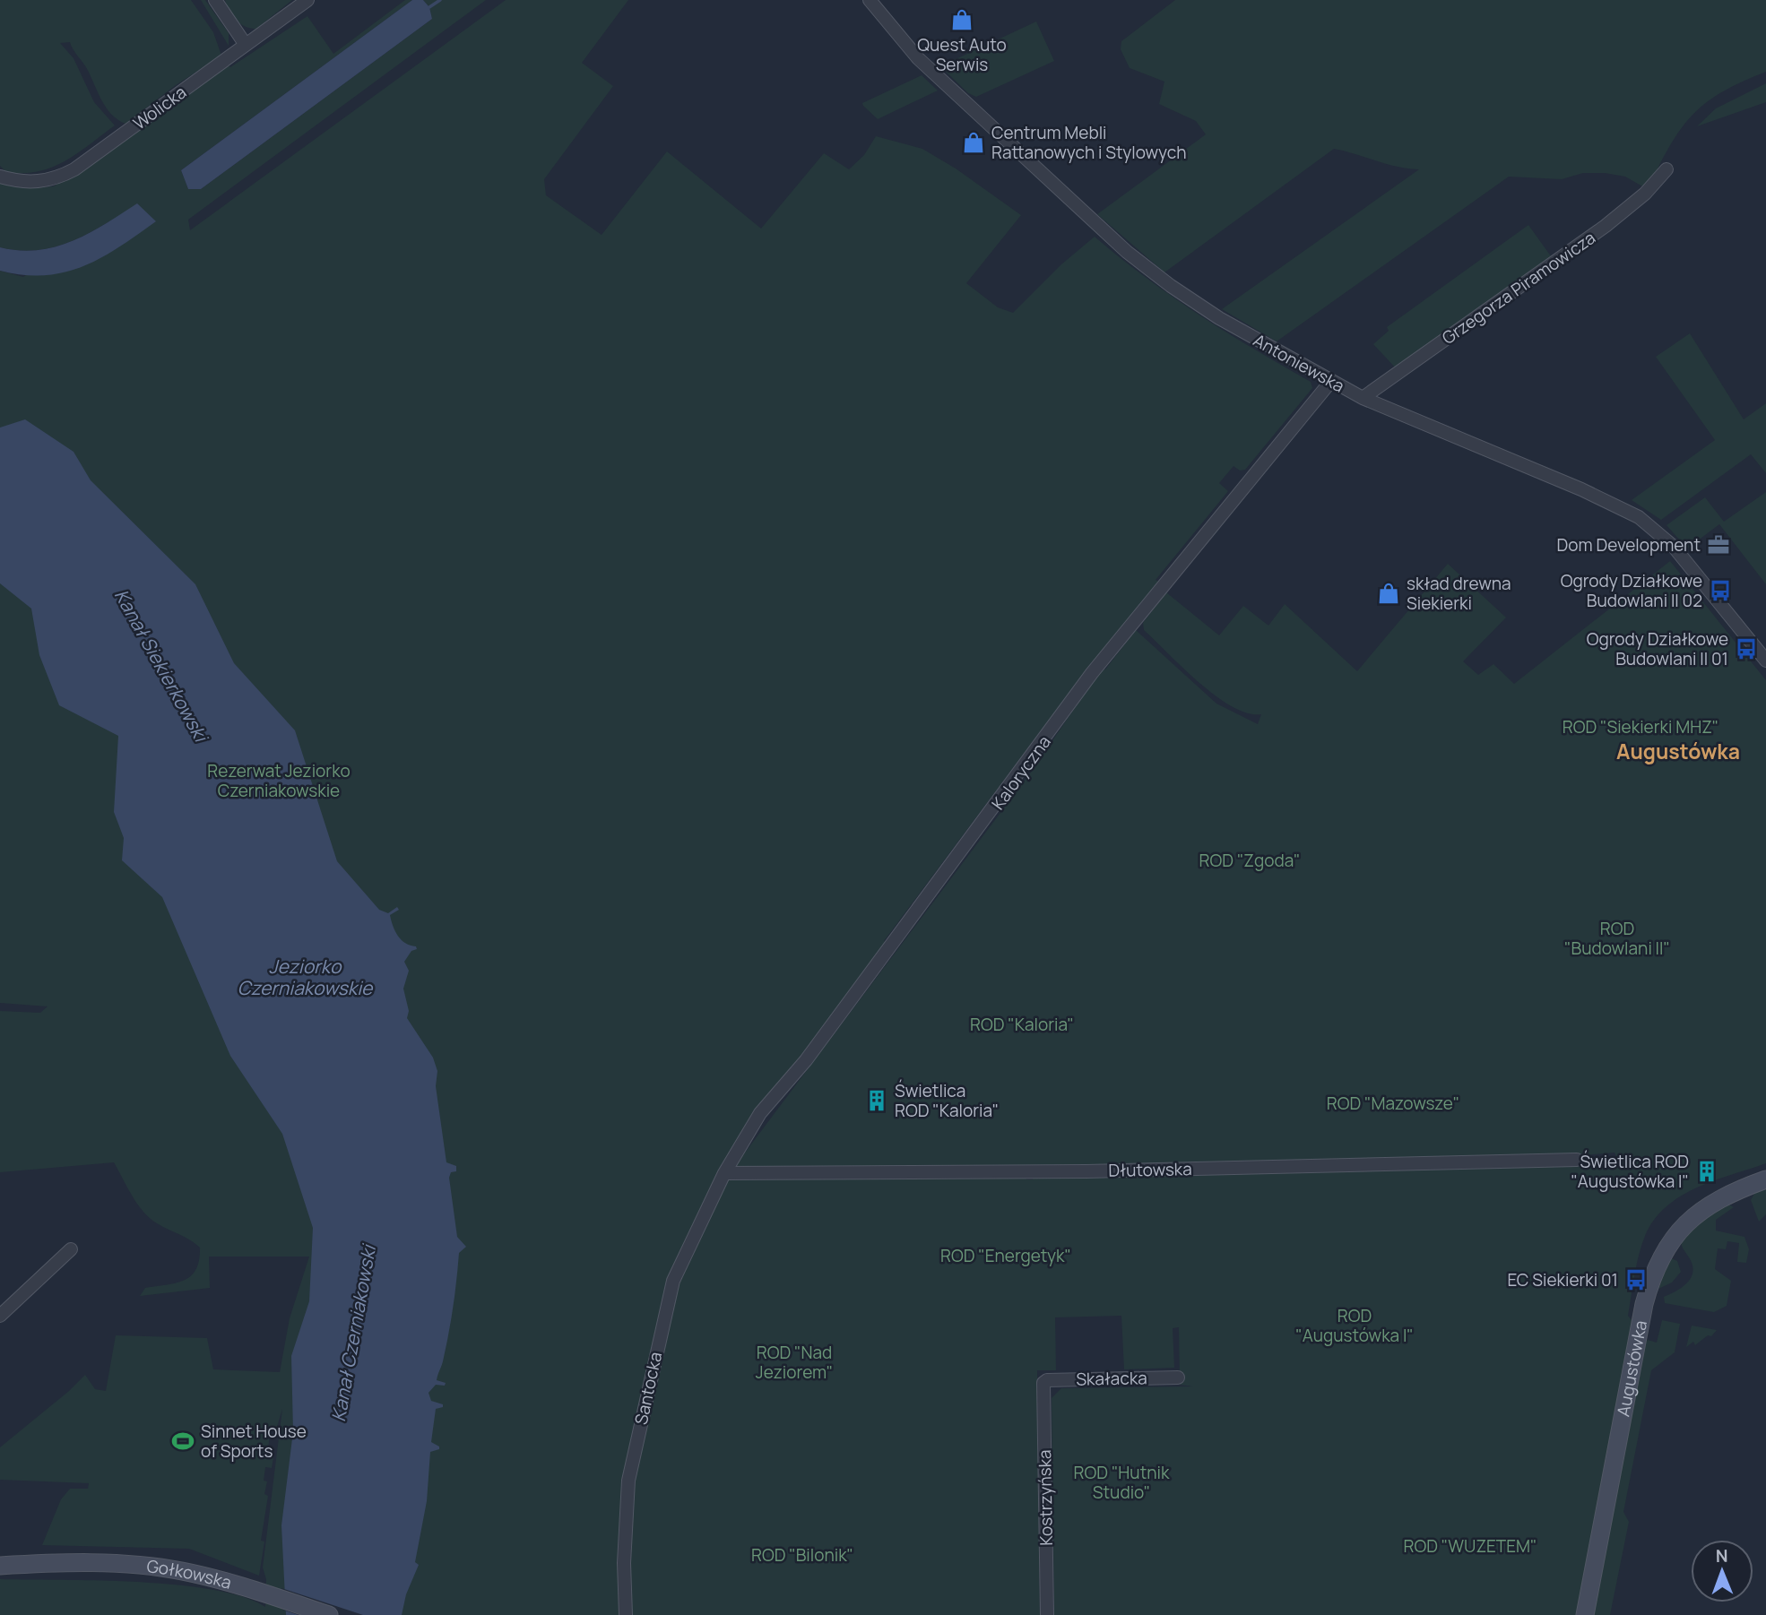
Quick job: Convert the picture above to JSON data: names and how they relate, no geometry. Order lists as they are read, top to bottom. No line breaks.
{"streets":{"street":["Wolicka","Grzegorza Piramowicza","Antoniewska","Kaloryczna","Dłutowska","Augustówka","Skałacka","Santocka","Kostrzyńska","Gołkowska"]},"crossings":[["Grzegorza Piramowicza","Antoniewska"],["Antoniewska","Kaloryczna"],["Kaloryczna","Dłutowska"],["Kaloryczna","Santocka"],["Dłutowska","Santocka"],["Skałacka","Kostrzyńska"]],"districts":["Augustówka"],"water":["Kanał Siekierkowski","Jeziorko Czerniakowskie","Kanał Czerniakowski"],"parks":["ROD \"Siekierki MHZ\"","Rezerwat Jeziorko Czerniakowskie","ROD \"Zgoda\"","ROD \"Budowlani II\"","ROD \"Kaloria\"","ROD \"Mazowsze\"","ROD \"Energetyk\"","ROD \"Augustówka I\"","ROD \"Nad Jeziorem\"","ROD \"Hutnik Studio\"","ROD \"WUZETEM\"","ROD \"Bilonik\""],"places":{"shop":["Quest Auto Serwis","Centrum Mebli Rattanowych i Stylowych","skład drewna Siekierki"],"office":["Dom Development"],"bus stop":["Ogrody Działkowe Budowlani II 02","Ogrody Działkowe Budowlani II 01","EC Siekierki 01"],"building":["Świetlica ROD \"Kaloria\"","Świetlica ROD \"Augustówka I\""],"sports":["Sinnet House of Sports"]},"north":"top"}
